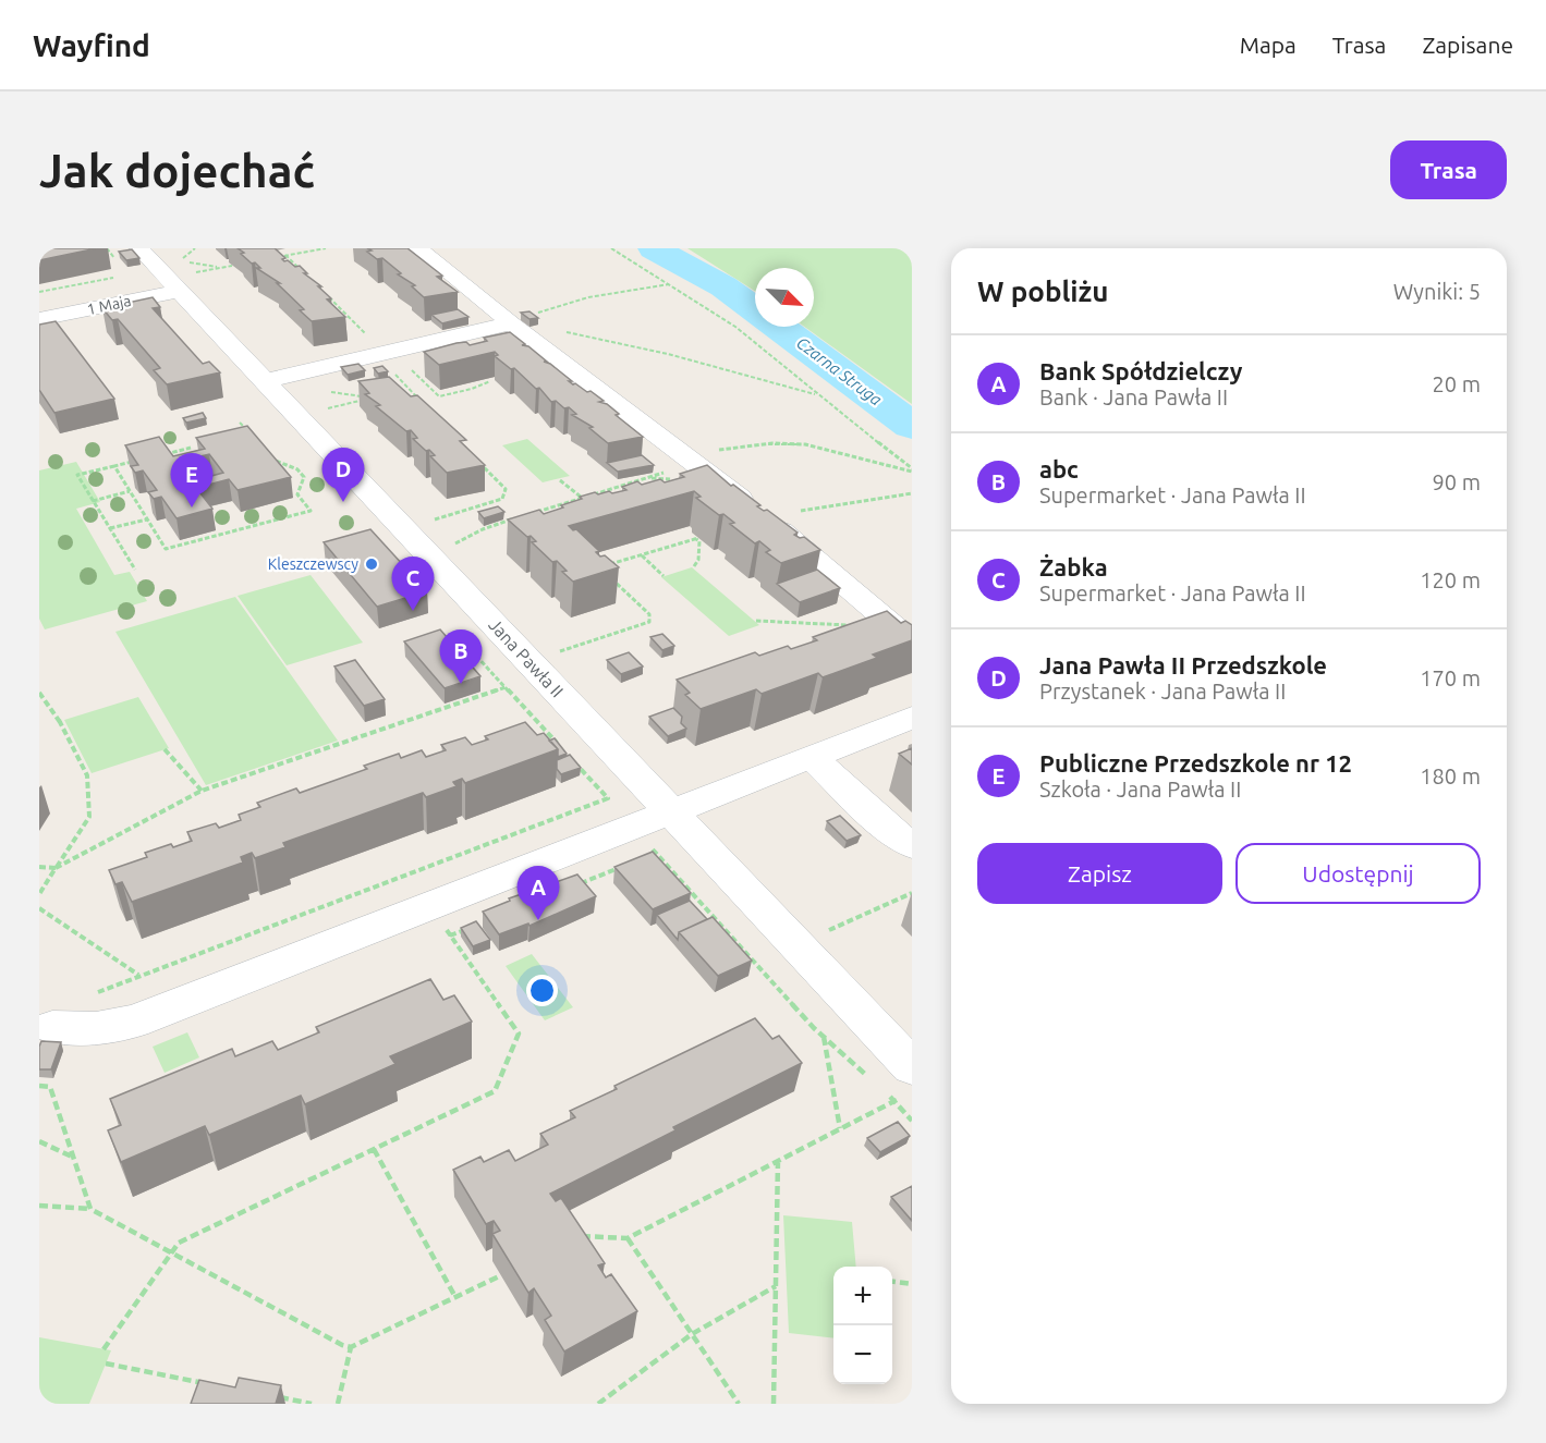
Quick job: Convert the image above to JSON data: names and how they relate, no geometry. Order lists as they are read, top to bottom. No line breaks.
{"streets":{"street":["1 Maja","Jana Pawła II"]},"crossings":[["1 Maja","Jana Pawła II"]],"water":["Czarna Struga"],"places":["Kleszczewscy"],"north":"bottom right","page":{"header":"Wayfind","nav":["Mapa","Trasa","Zapisane"],"buttons":["Trasa",["Zapisz","Udostępnij"]],"title":"Jak dojechać","heading":["W pobliżu","Wyniki: 5"],"list":[{"mark":"A","name":"Bank Spółdzielczy","note":"Bank · Jana Pawła II","value":"20 m"},{"mark":"B","name":"abc","note":"Supermarket · Jana Pawła II","value":"90 m"},{"mark":"C","name":"Żabka","note":"Supermarket · Jana Pawła II","value":"120 m"},{"mark":"D","name":"Jana Pawła II Przedszkole","note":"Przystanek · Jana Pawła II","value":"170 m"},{"mark":"E","name":"Publiczne Przedszkole nr 12","note":"Szkoła · Jana Pawła II","value":"180 m"}],"pins":["D","E","C","B","A"],"map_buttons":["+","−"]}}
